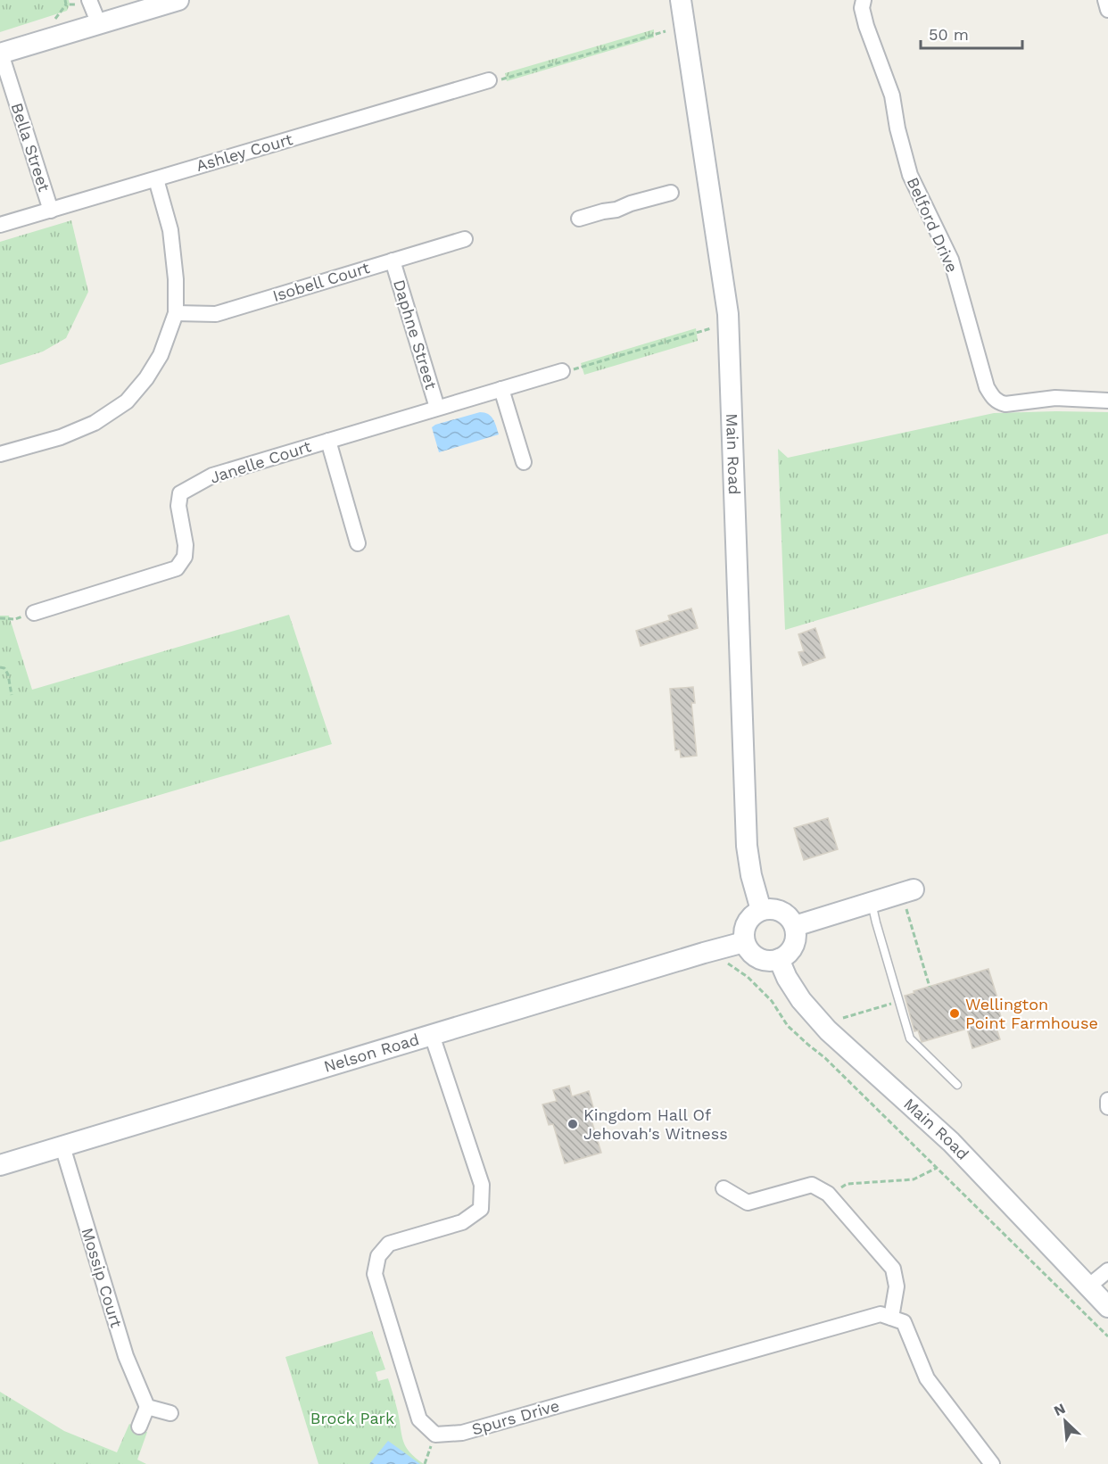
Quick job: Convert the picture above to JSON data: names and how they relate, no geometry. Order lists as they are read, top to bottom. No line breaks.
{"streets":{"main road":["Main Road","Nelson Road"],"street":["Bella Street","Ashley Court","Belford Drive","Isobell Court","Daphne Street","Janelle Court","Mossip Court","Spurs Drive"]},"crossings":[["Bella Street","Ashley Court"],["Isobell Court","Daphne Street"],["Daphne Street","Janelle Court"],["Main Road","Nelson Road"],["Nelson Road","Mossip Court"]],"parks":["Brock Park"],"places":["Wellington Point Farmhouse","Kingdom Hall Of Jehovah's Witness"],"scale_bar":"50 m","north":"top left"}
